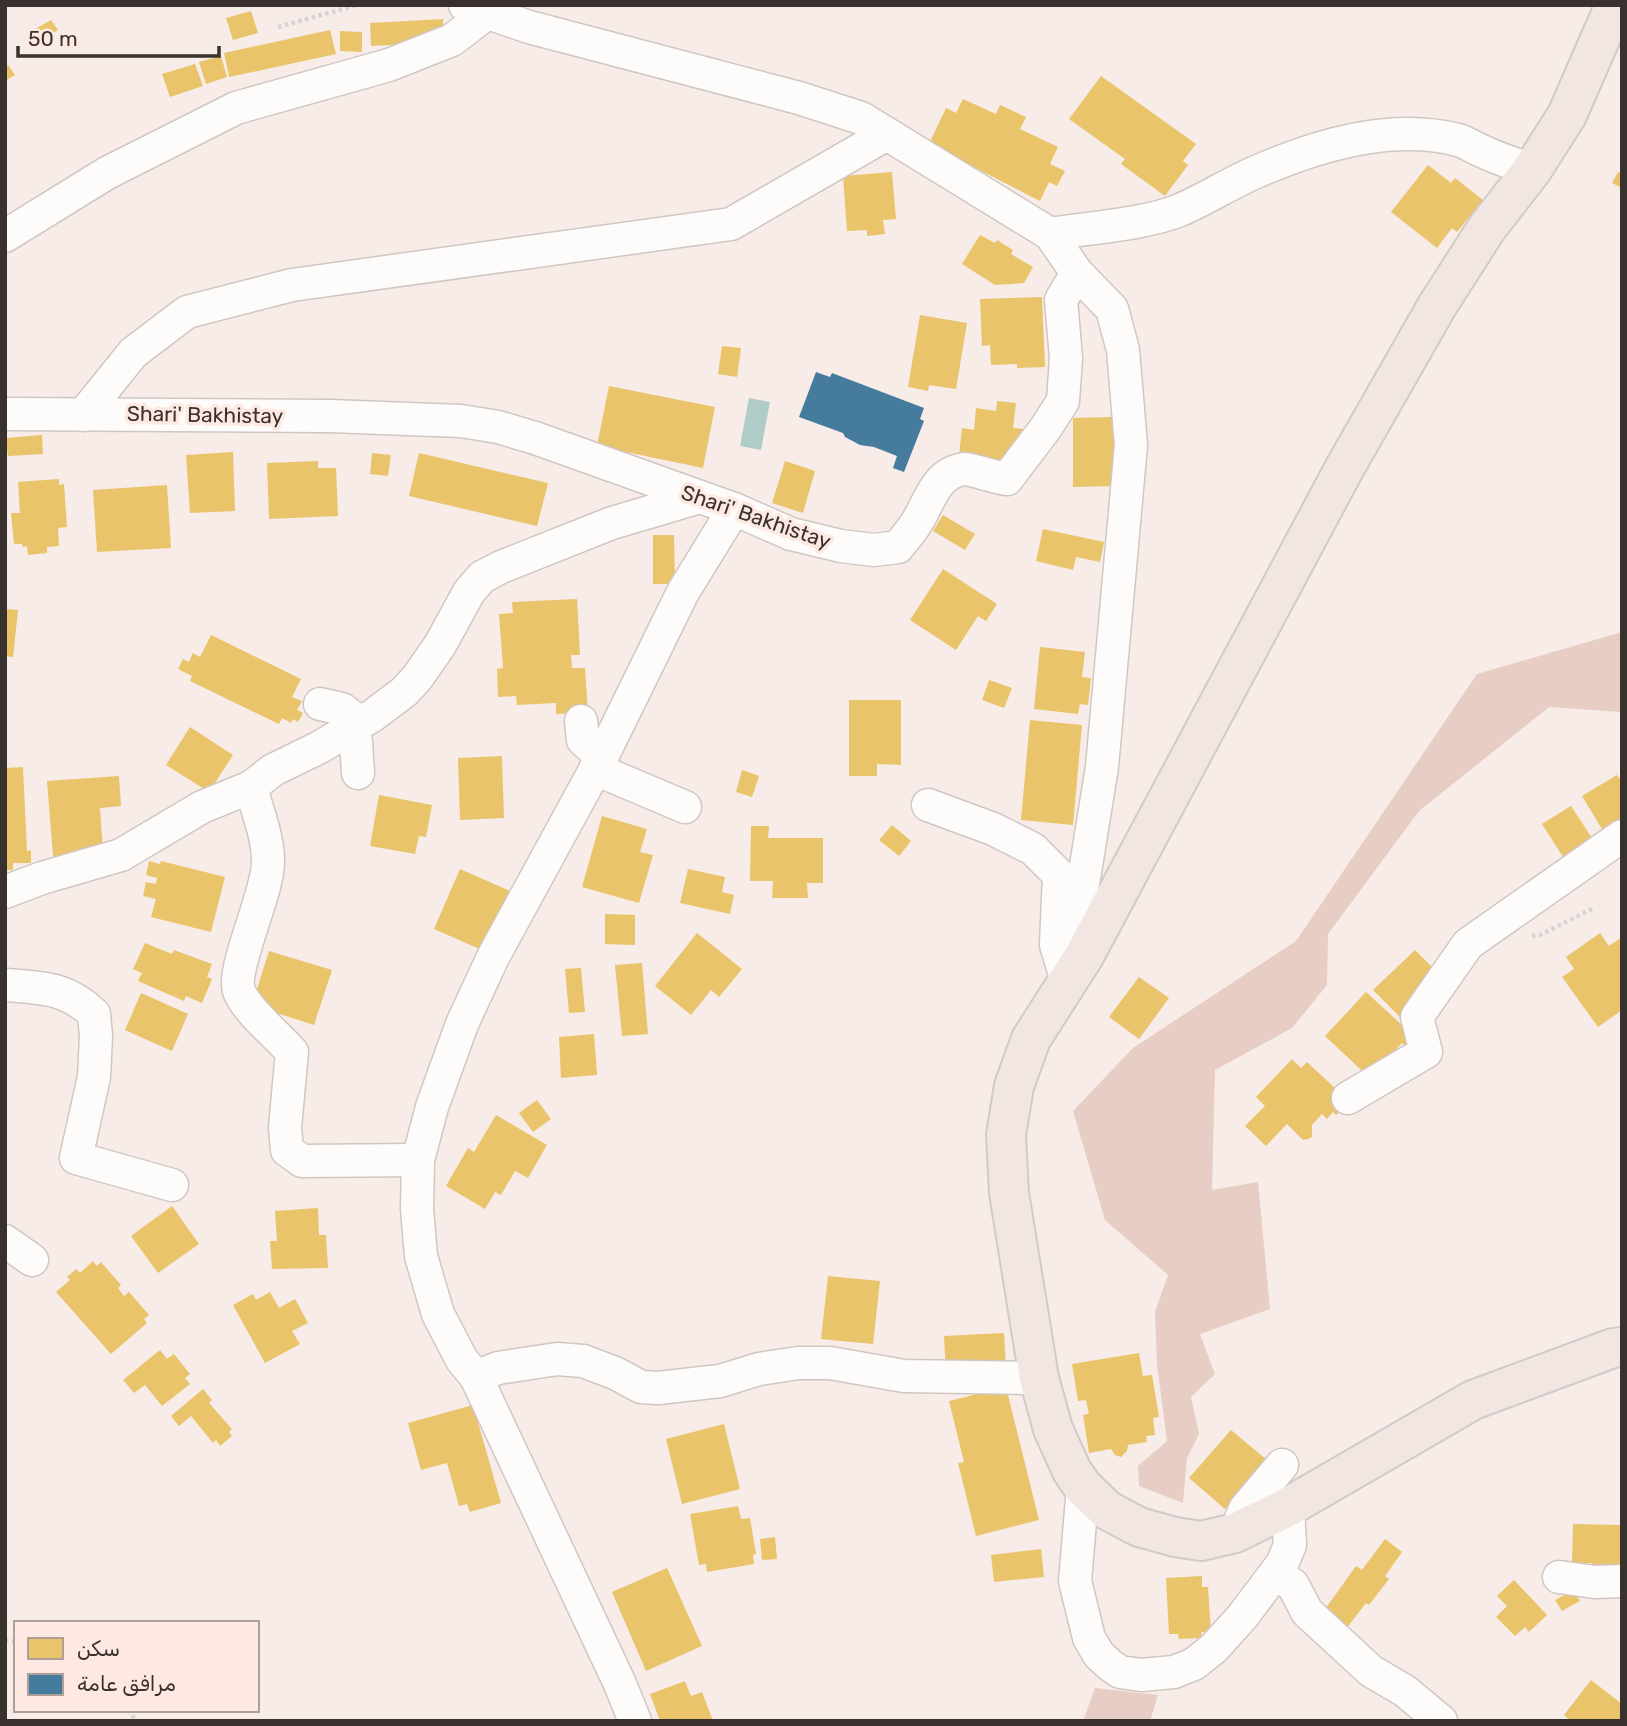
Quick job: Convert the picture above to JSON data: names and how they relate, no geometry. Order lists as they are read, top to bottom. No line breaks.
{"streets":{"street":["Shari' Bakhistay"]},"legend":["سكن","مرافق عامة"],"scale_bar":"50 m"}
